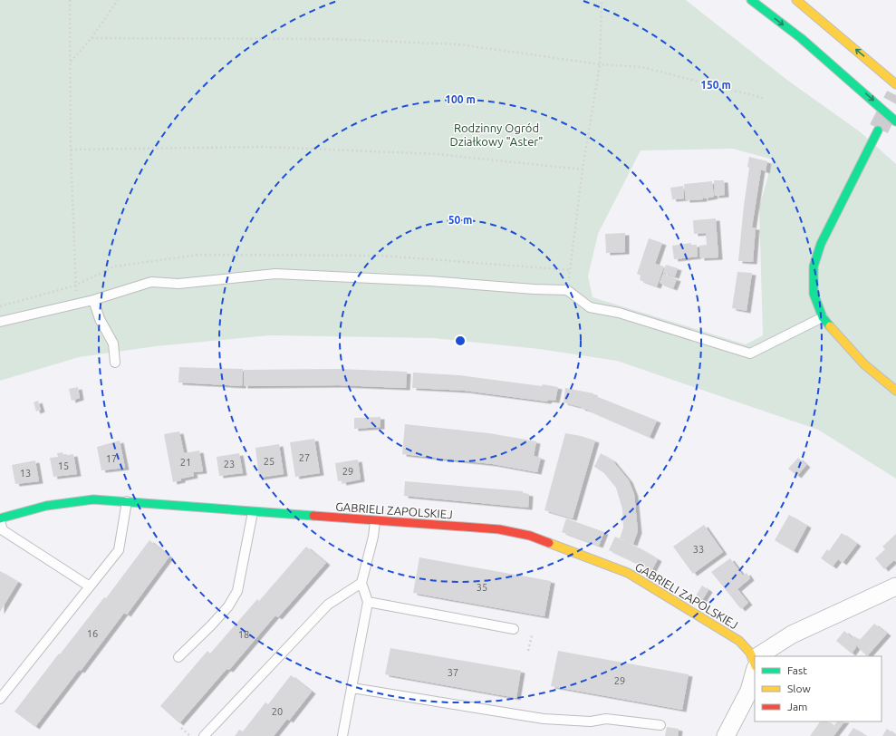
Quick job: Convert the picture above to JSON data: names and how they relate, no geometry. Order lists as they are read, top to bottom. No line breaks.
{"streets":{"main road":["GABRIELI ZAPOLSKIEJ"]},"parks":["Rodzinny Ogród Działkowy \"Aster\""],"house_numbers":["27","17","25","21","23","15","29","13","33","35","16","18","37","29","20"],"legend":["Fast","Slow","Jam"],"rings":["150 m","100 m","50 m"]}
